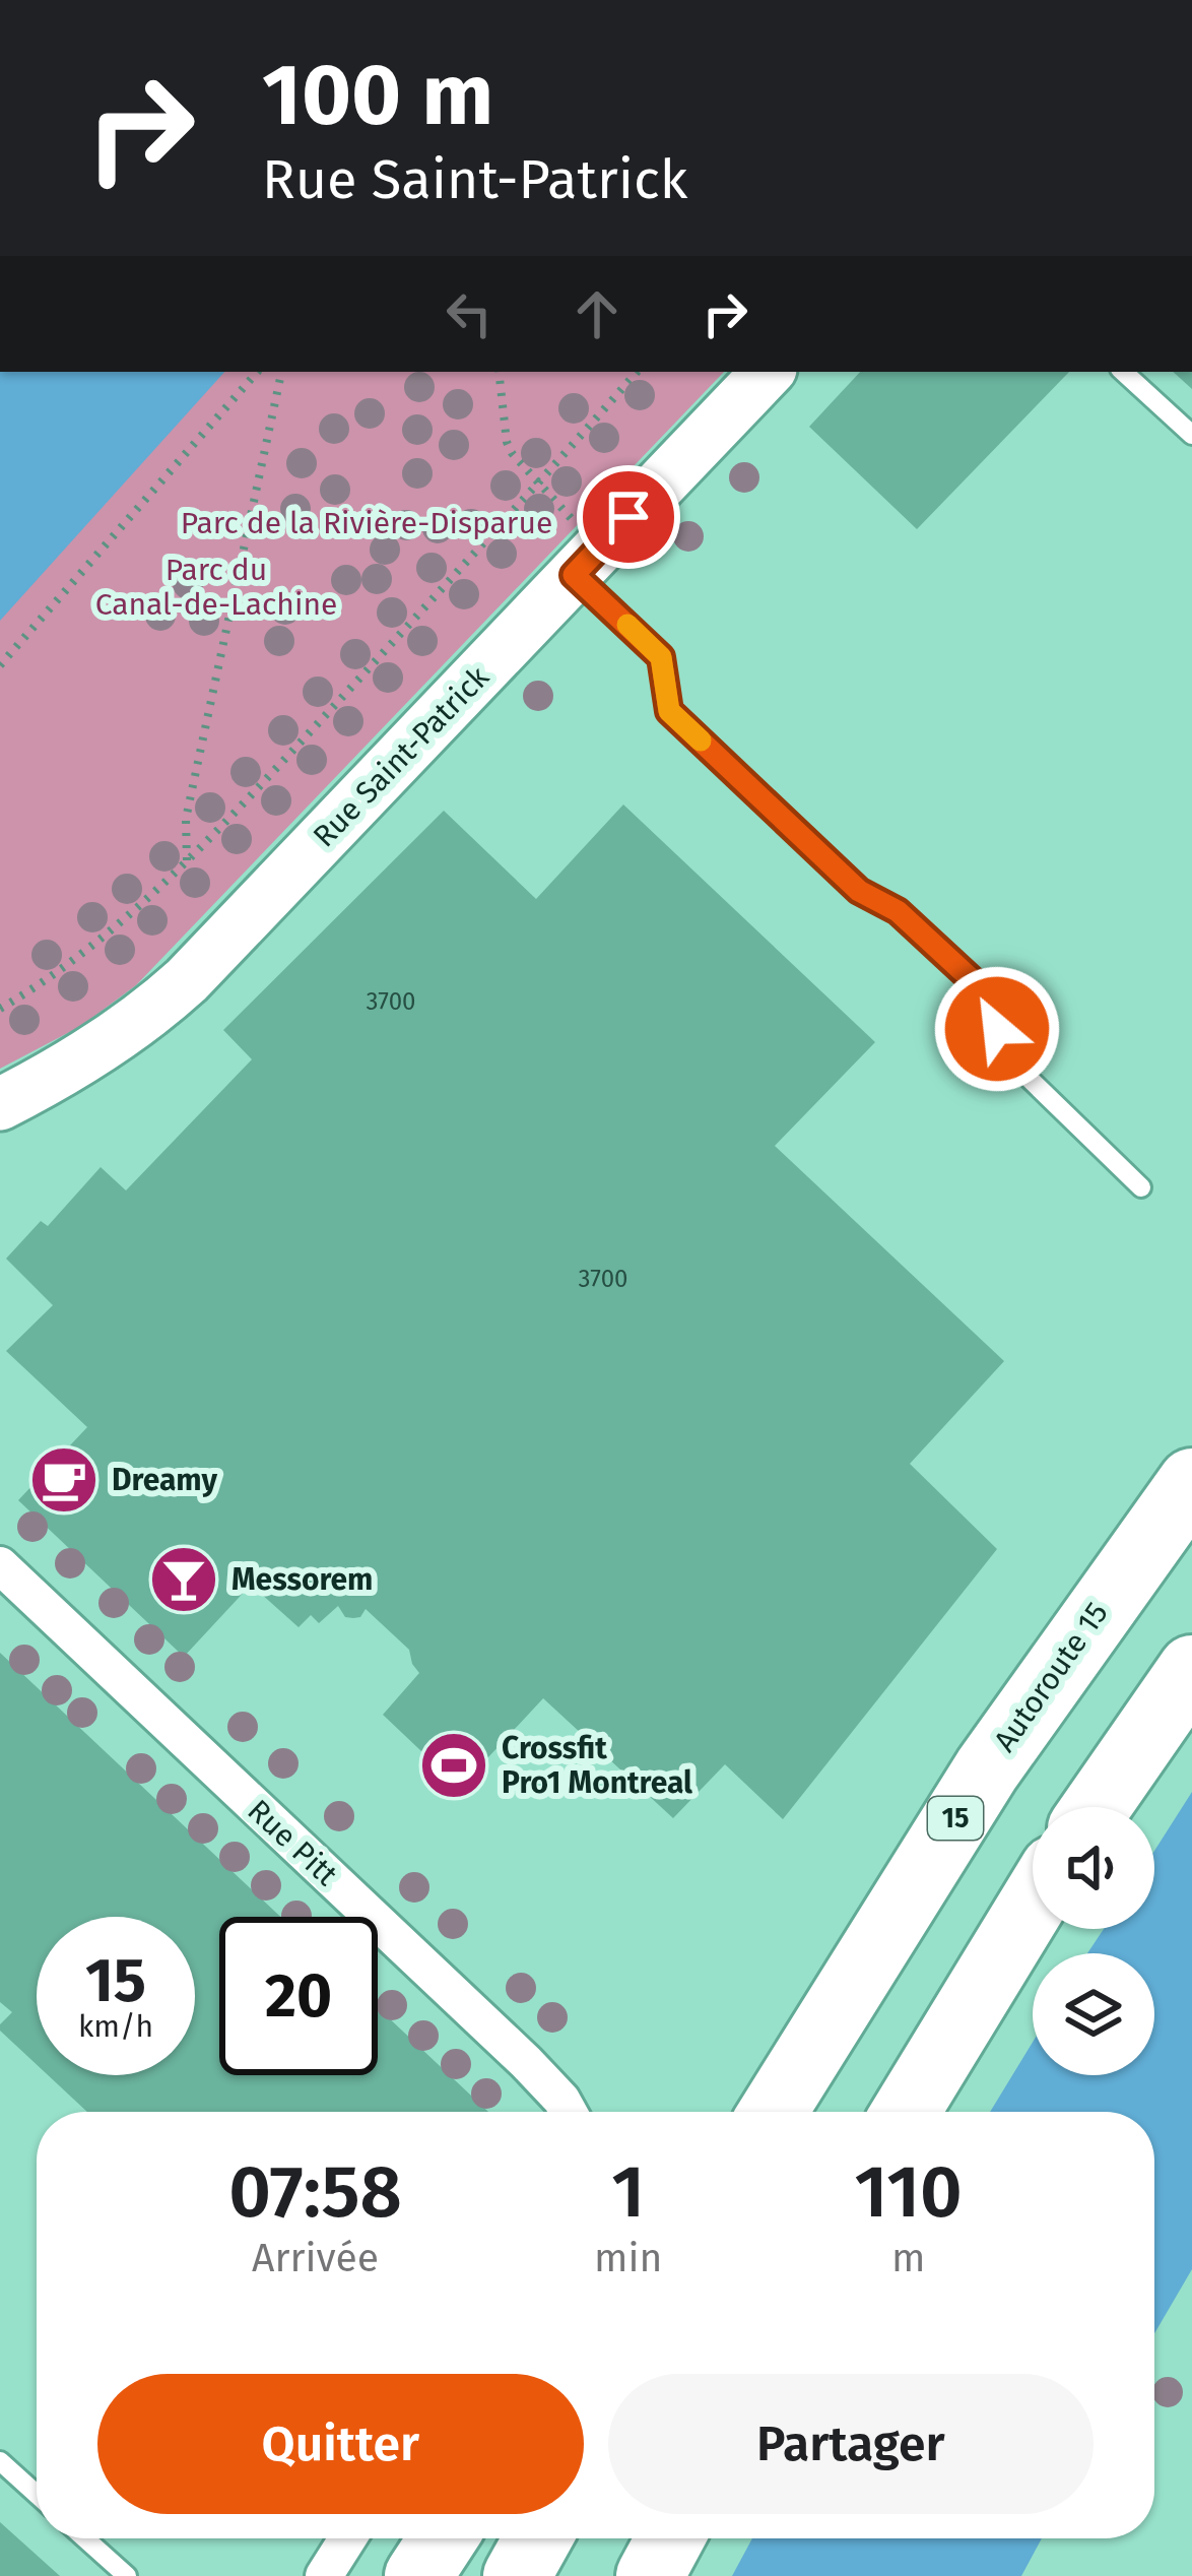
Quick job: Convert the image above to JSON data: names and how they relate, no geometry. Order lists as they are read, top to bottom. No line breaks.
{"streets":{"highway":["Autoroute 15","15"],"main road":["Rue Saint-Patrick"],"street":["Rue Pitt"]},"parks":["Parc de la Rivière-Disparue","Parc du Canal-de-Lachine"],"places":{"cafe":["Dreamy"],"bar":["Messorem"],"sports":["Crossfit Pro1 Montreal"]},"house_numbers":["3700","3700"],"page":{"turn":["100 m","Rue Saint-Patrick"],"speed":"15 km/h","limit":"20","eta":["07:58","Arrivée","1","min","110","m"],"buttons":["Quitter","Partager"]}}
